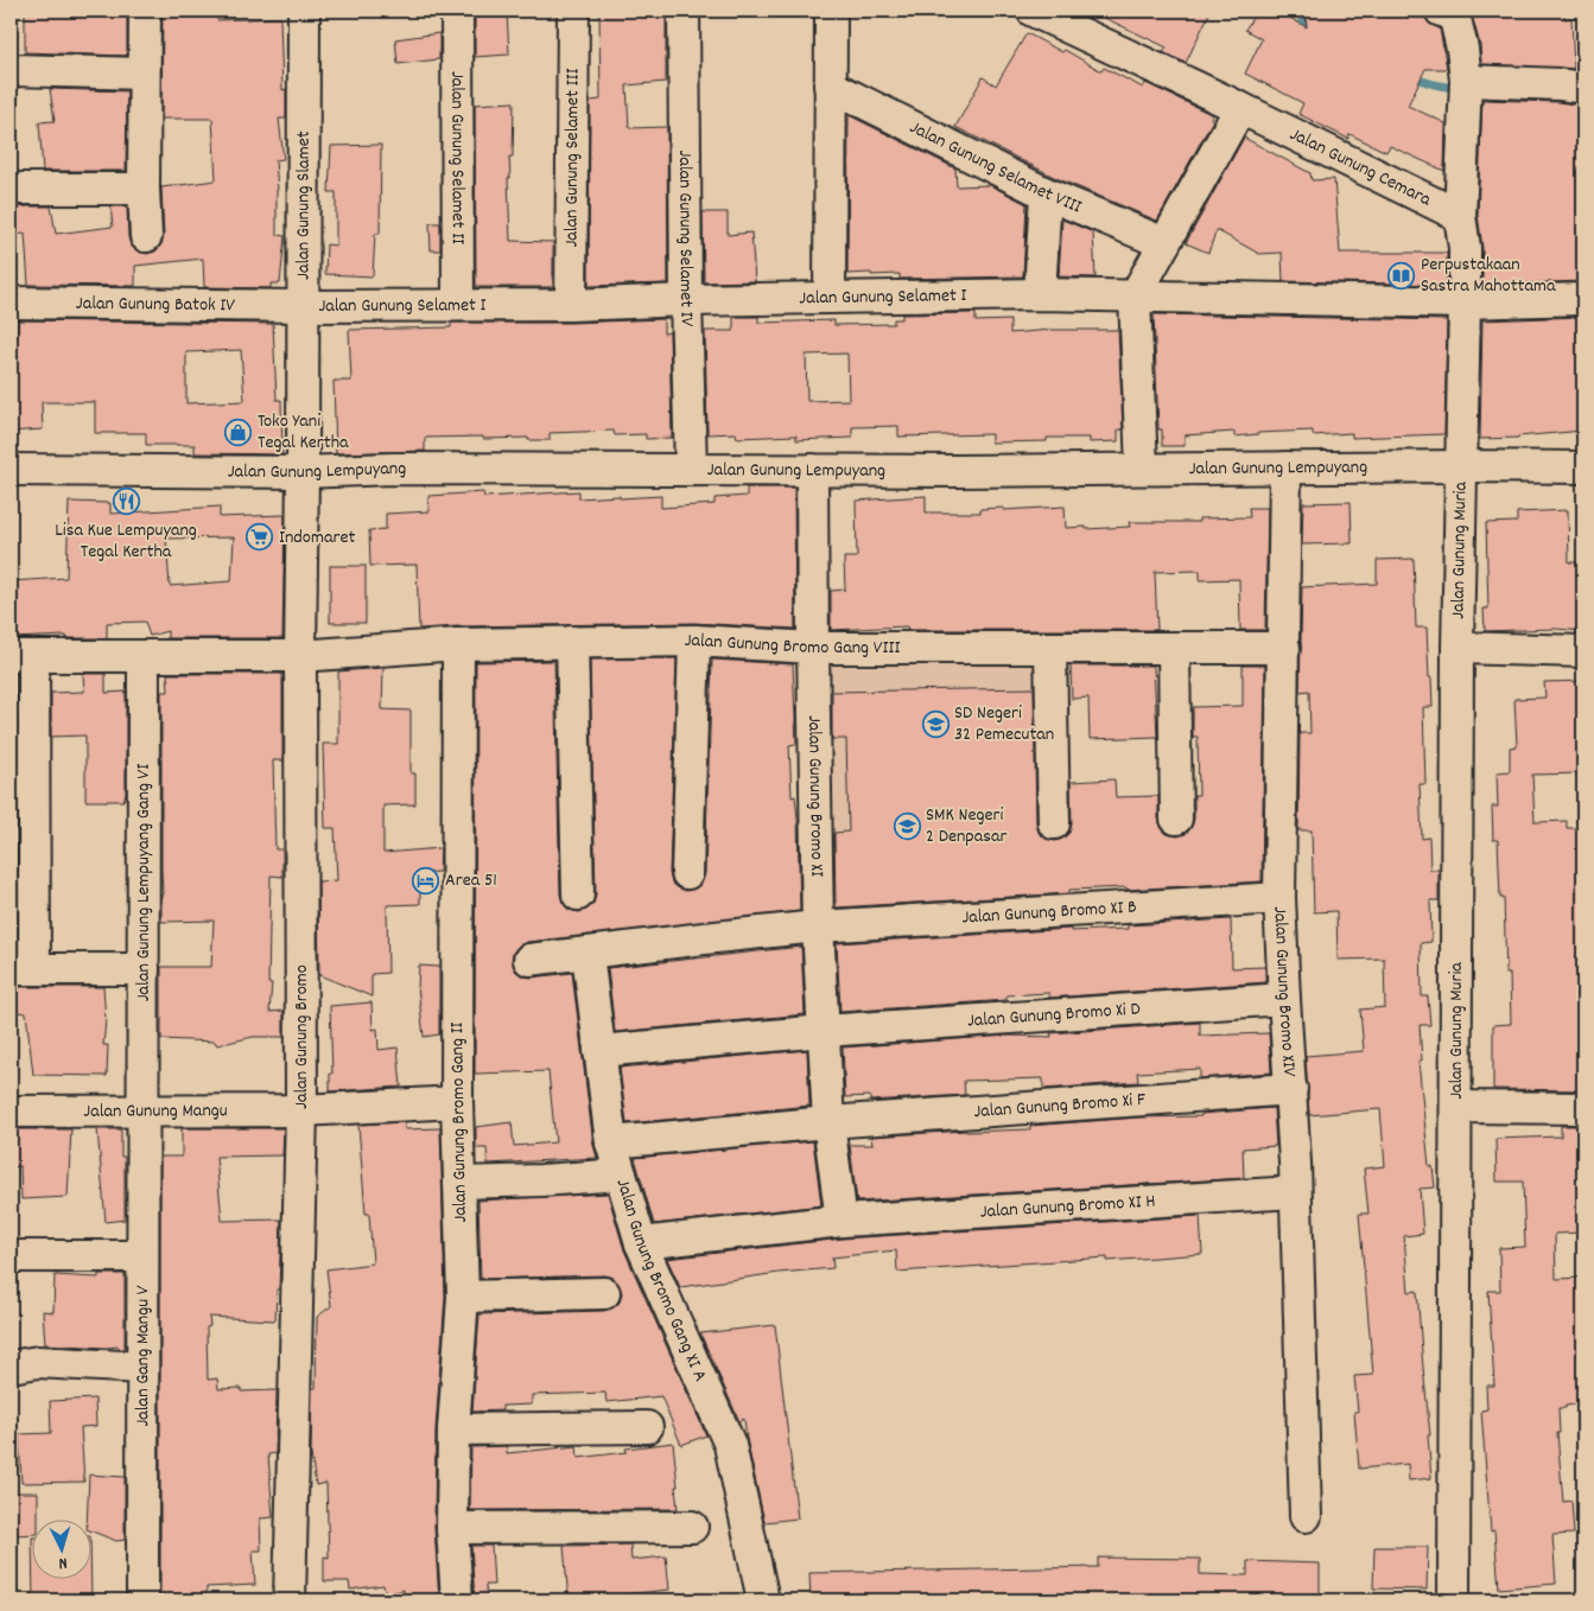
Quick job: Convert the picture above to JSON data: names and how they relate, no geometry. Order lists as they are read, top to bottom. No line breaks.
{"streets":{"street":["Jalan Gunung Selamet II","Jalan Gunung Selamet III","Jalan Gunung Cemara","Jalan Gunung Selamet VIII","Jalan Gunung Slamet","Jalan Gunung Selamet IV","Jalan Gunung Selamet I","Jalan Gunung Batok IV","Jalan Gunung Lempuyang","Jalan Gunung Muria","Jalan Gunung Bromo Gang VIII","Jalan Gunung Bromo XI","Jalan Gunung Lempuyang Gang VI","Jalan Gunung Bromo XI B","Jalan Gunung Bromo XIV","Jalan Gunung Bromo Xi D","Jalan Gunung Bromo","Jalan Gunung Bromo Xi F","Jalan Gunung Mangu","Jalan Gunung Bromo Gang II","Jalan Gunung Bromo XI H","Jalan Gunung Bromo Gang XI A","Jalan Gang Mangu V"]},"crossings":[["Jalan Gunung Selamet II","Jalan Gunung Selamet I"],["Jalan Gunung Selamet III","Jalan Gunung Selamet I"],["Jalan Gunung Slamet","Jalan Gunung Selamet I"],["Jalan Gunung Slamet","Jalan Gunung Batok IV"],["Jalan Gunung Slamet","Jalan Gunung Lempuyang"],["Jalan Gunung Slamet","Jalan Gunung Bromo"],["Jalan Gunung Selamet IV","Jalan Gunung Selamet I"],["Jalan Gunung Selamet IV","Jalan Gunung Lempuyang"],["Jalan Gunung Selamet I","Jalan Gunung Batok IV"],["Jalan Gunung Lempuyang","Jalan Gunung Muria"],["Jalan Gunung Lempuyang","Jalan Gunung Bromo XI"],["Jalan Gunung Lempuyang","Jalan Gunung Bromo XIV"],["Jalan Gunung Lempuyang","Jalan Gunung Bromo"],["Jalan Gunung Bromo Gang VIII","Jalan Gunung Bromo XI"],["Jalan Gunung Bromo Gang VIII","Jalan Gunung Lempuyang Gang VI"],["Jalan Gunung Bromo Gang VIII","Jalan Gunung Bromo XIV"],["Jalan Gunung Bromo Gang VIII","Jalan Gunung Bromo"],["Jalan Gunung Bromo Gang VIII","Jalan Gunung Bromo Gang II"],["Jalan Gunung Bromo XI","Jalan Gunung Bromo XI B"],["Jalan Gunung Bromo XI","Jalan Gunung Bromo Xi D"],["Jalan Gunung Bromo XI","Jalan Gunung Bromo Xi F"],["Jalan Gunung Bromo XI","Jalan Gunung Bromo XI H"],["Jalan Gunung Lempuyang Gang VI","Jalan Gunung Mangu"],["Jalan Gunung Lempuyang Gang VI","Jalan Gang Mangu V"],["Jalan Gunung Bromo XI B","Jalan Gunung Bromo XIV"],["Jalan Gunung Bromo XI B","Jalan Gunung Bromo Gang XI A"],["Jalan Gunung Bromo XIV","Jalan Gunung Bromo Xi D"],["Jalan Gunung Bromo XIV","Jalan Gunung Bromo Xi F"],["Jalan Gunung Bromo XIV","Jalan Gunung Bromo XI H"],["Jalan Gunung Bromo Xi D","Jalan Gunung Bromo Gang XI A"],["Jalan Gunung Bromo","Jalan Gunung Mangu"],["Jalan Gunung Bromo Xi F","Jalan Gunung Bromo Gang XI A"],["Jalan Gunung Mangu","Jalan Gunung Bromo Gang II"],["Jalan Gunung Mangu","Jalan Gang Mangu V"],["Jalan Gunung Bromo XI H","Jalan Gunung Bromo Gang XI A"]],"places":{"library":["Perpustakaan Sastra Mahottama"],"shop":["Toko Yani Tegal Kertha"],"restaurant":["Lisa Kue Lempuyang Tegal Kertha"],"supermarket":["Indomaret"],"school or university":["SD Negeri 32 Pemecutan","SMK Negeri 2 Denpasar"],"hotel":["Area 51"]},"north":"bottom"}
